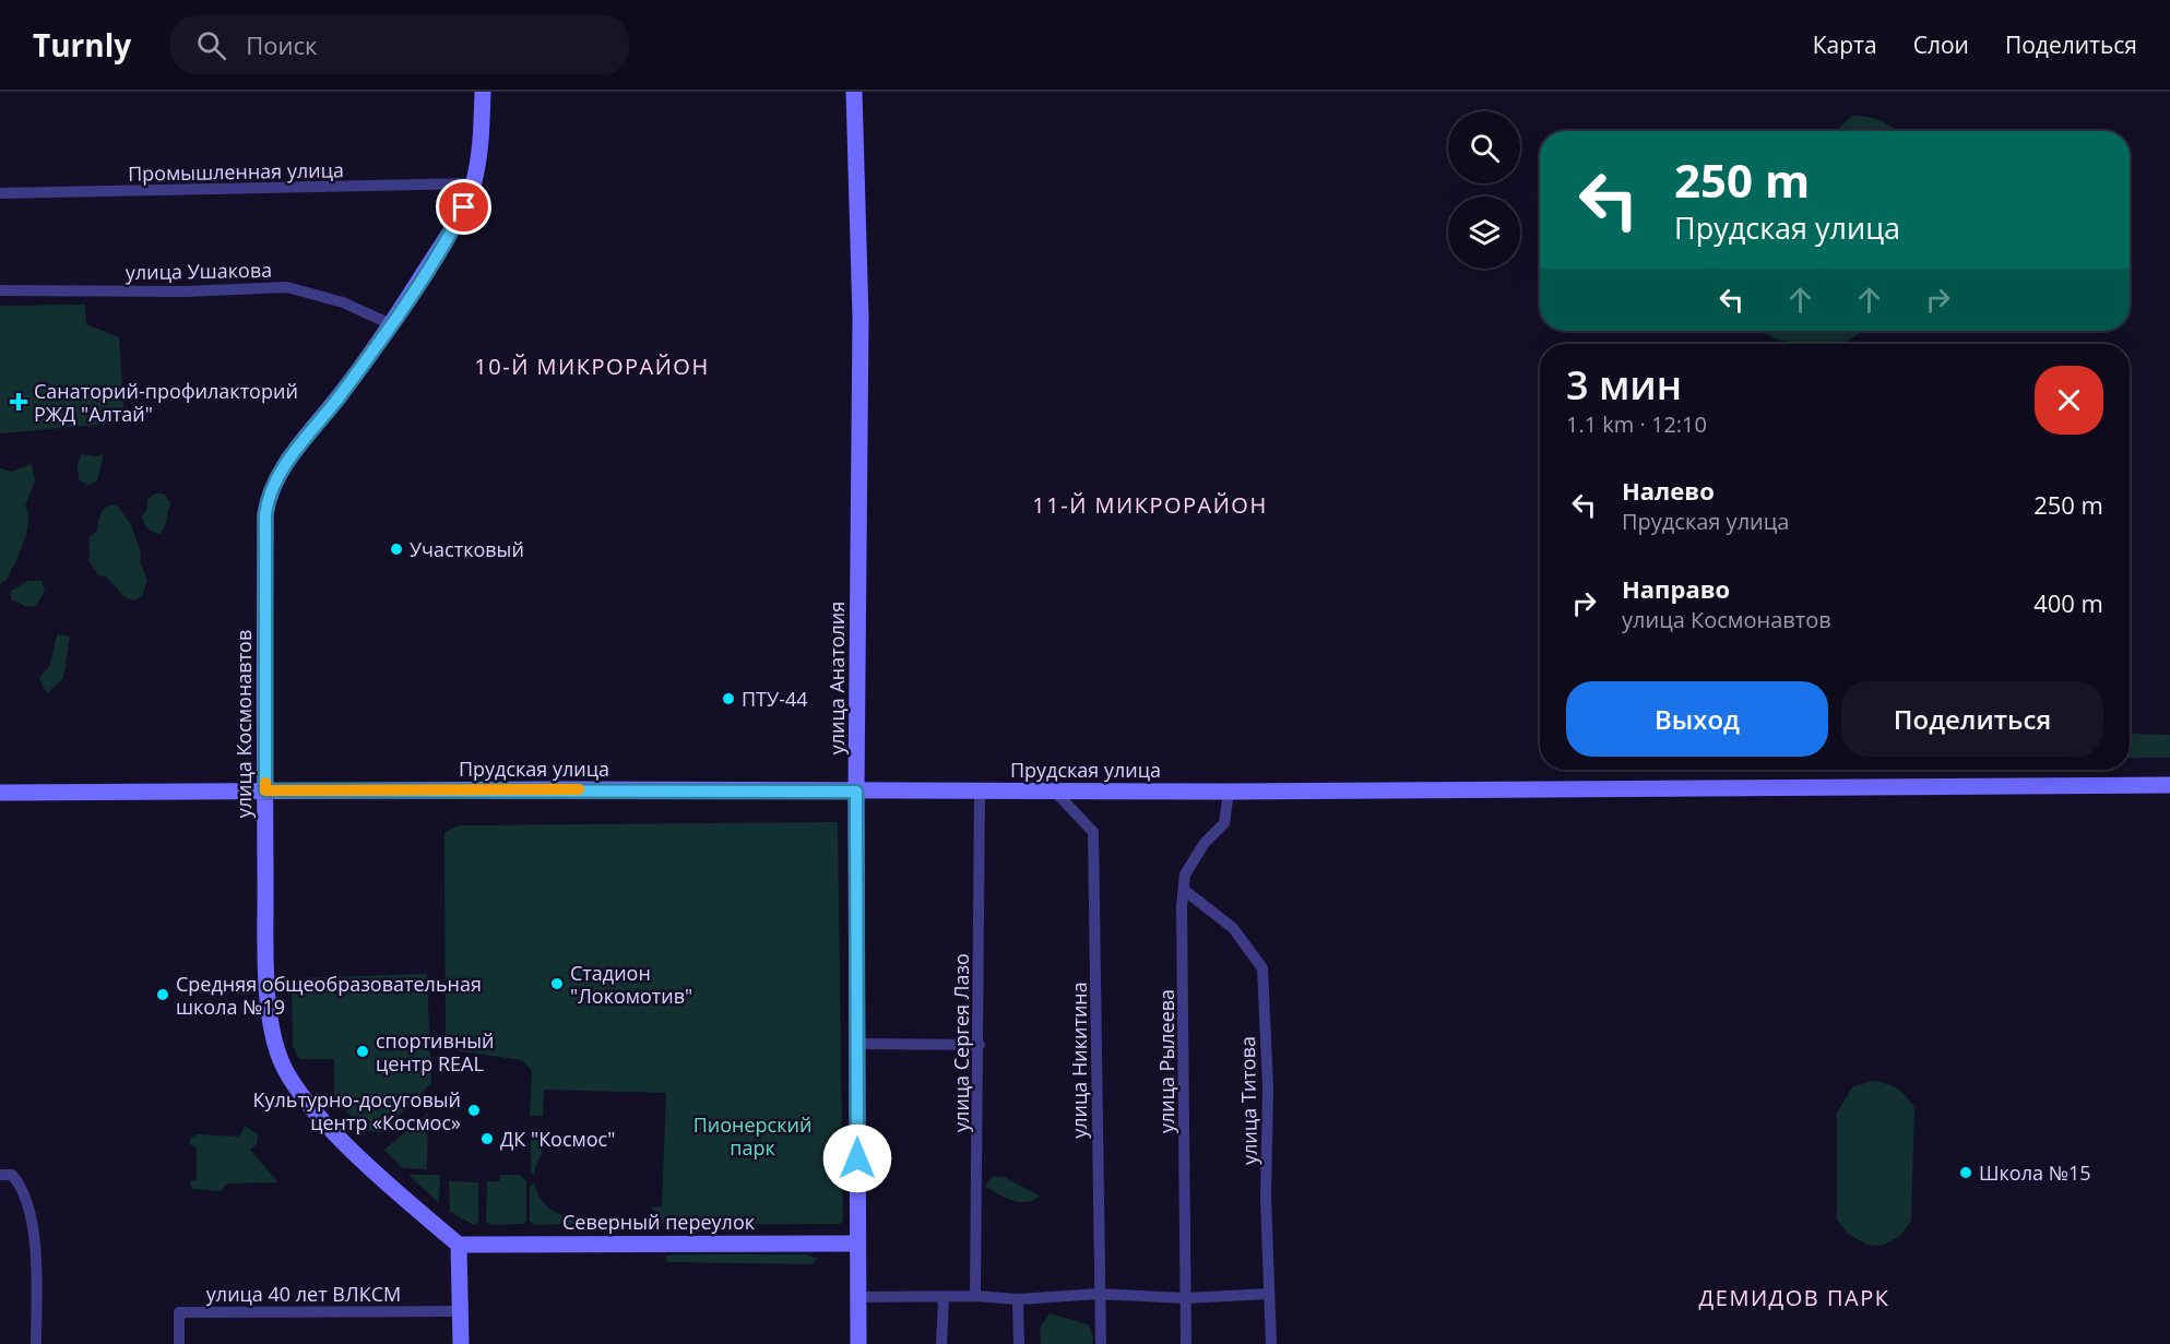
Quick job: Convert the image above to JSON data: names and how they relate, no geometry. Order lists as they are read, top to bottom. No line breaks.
{"streets":{"street":["Промышленная улица","улица Ушакова","улица Анатолия","улица Космонавтов","Прудская улица","улица Сергея Лазо","улица Никитина","улица Рылеева","улица Титова","Северный переулок","улица 40 лет ВЛКСМ"]},"crossings":[["Промышленная улица","улица Космонавтов"],["улица Ушакова","улица Космонавтов"],["улица Анатолия","Прудская улица"],["улица Анатолия","Северный переулок"],["улица Космонавтов","Прудская улица"],["улица Космонавтов","Северный переулок"],["Прудская улица","улица Сергея Лазо"],["Прудская улица","улица Никитина"],["Прудская улица","улица Рылеева"],["улица Рылеева","улица Титова"]],"districts":["10-Й МИКРОРАЙОН","11-Й МИКРОРАЙОН","ДЕМИДОВ ПАРК"],"parks":["Пионерский парк"],"places":{"health":["Санаторий-профилакторий РЖД \"Алтай\""],"other":["Участковый","ПТУ-44","Стадион \"Локомотив\"","Средняя общеобразовательная школа №19","спортивный центр REAL","Культурно-досуговый центр «Космос»","ДК \"Космос\"","Школа №15"]},"page":{"header":"Turnly","search":"Поиск","nav":["Карта","Слои","Поделиться"],"turn":["250 m","Прудская улица"],"heading":["3 мин","1.1 km · 12:10"],"list":[{"name":"Налево","note":"Прудская улица","value":"250 m"},{"name":"Направо","note":"улица Космонавтов","value":"400 m"}],"buttons":["Выход","Поделиться"]}}
